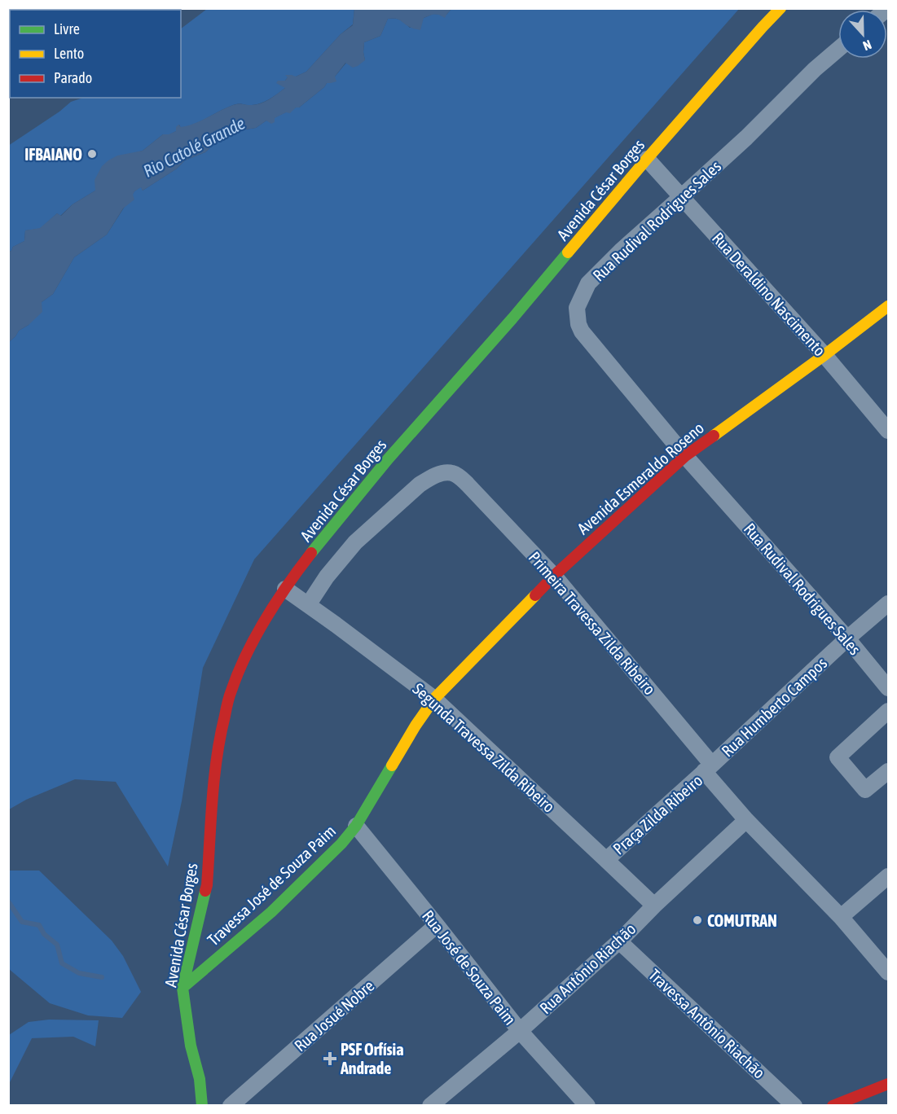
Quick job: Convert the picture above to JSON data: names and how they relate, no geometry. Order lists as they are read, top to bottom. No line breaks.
{"streets":{"street":["Avenida César Borges","Rua Rudival Rodrigues Sales","Rua Deraldino Nascimento","Avenida Esmeraldo Roseno","Primeira Travessa Zilda Ribeiro","Rua Humberto Campos","Segunda Travessa Zilda Ribeiro","Praça Zilda Ribeiro","Travessa José de Souza Paim","Rua José de Souza Paim","Rua Antônio Riachão","Rua Josué Nobre","Travessa Antônio Riachão"]},"crossings":[["Avenida César Borges","Rua Deraldino Nascimento"],["Avenida César Borges","Segunda Travessa Zilda Ribeiro"],["Avenida César Borges","Travessa José de Souza Paim"],["Rua Rudival Rodrigues Sales","Rua Deraldino Nascimento"],["Rua Rudival Rodrigues Sales","Avenida Esmeraldo Roseno"],["Rua Rudival Rodrigues Sales","Rua Humberto Campos"],["Rua Deraldino Nascimento","Avenida Esmeraldo Roseno"],["Avenida Esmeraldo Roseno","Primeira Travessa Zilda Ribeiro"],["Avenida Esmeraldo Roseno","Segunda Travessa Zilda Ribeiro"],["Avenida Esmeraldo Roseno","Travessa José de Souza Paim"],["Primeira Travessa Zilda Ribeiro","Rua Humberto Campos"],["Primeira Travessa Zilda Ribeiro","Segunda Travessa Zilda Ribeiro"],["Primeira Travessa Zilda Ribeiro","Praça Zilda Ribeiro"],["Rua Humberto Campos","Praça Zilda Ribeiro"],["Segunda Travessa Zilda Ribeiro","Praça Zilda Ribeiro"],["Segunda Travessa Zilda Ribeiro","Travessa José de Souza Paim"],["Praça Zilda Ribeiro","Rua Antônio Riachão"],["Travessa José de Souza Paim","Rua José de Souza Paim"],["Rua José de Souza Paim","Rua Antônio Riachão"],["Rua José de Souza Paim","Rua Josué Nobre"],["Rua Antônio Riachão","Travessa Antônio Riachão"]],"water":["Rio Catolé Grande"],"places":{"other":["IFBAIANO","COMUTRAN"],"health":["PSF Orfísia Andrade"]},"legend":["Livre","Lento","Parado"],"north":"bottom"}
